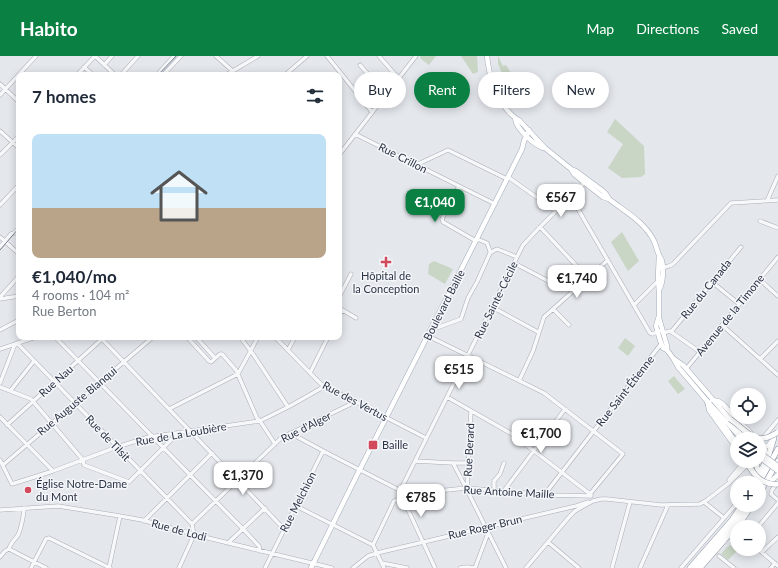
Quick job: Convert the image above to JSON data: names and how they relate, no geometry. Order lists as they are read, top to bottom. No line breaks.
{"streets":{"main road":["Boulevard Baille"],"street":["Rue Crillon","Rue du Canada","Rue Sainte-Cécile","Avenue de la Timone","Rue Nau","Rue Saint-Étienne","Rue Auguste Blanqui","Rue des Vertus","Rue d'Alger","Rue de La Loubière","Rue de Tilsit","Rue Berard","Rue Antoine Maille","Rue Melchion","Rue Roger Brun","Rue de Lodi"]},"crossings":[["Rue Crillon","Boulevard Baille"],["Rue Sainte-Cécile","Rue des Vertus"],["Rue Sainte-Cécile","Rue Antoine Maille"],["Rue Sainte-Cécile","Rue Roger Brun"],["Boulevard Baille","Rue des Vertus"],["Boulevard Baille","Rue de Lodi"],["Rue Nau","Rue de Tilsit"],["Rue Saint-Étienne","Rue Antoine Maille"],["Rue Auguste Blanqui","Rue de La Loubière"],["Rue Auguste Blanqui","Rue de Tilsit"],["Rue des Vertus","Rue d'Alger"],["Rue des Vertus","Rue de La Loubière"],["Rue d'Alger","Rue de Tilsit"],["Rue de La Loubière","Rue de Tilsit"],["Rue Berard","Rue Antoine Maille"],["Rue Melchion","Rue de Lodi"]],"places":{"health":["Hôpital de la Conception"],"transit":["Baille"],"other":["Église Notre-Dame du Mont"]},"page":{"header":"Habito","nav":["Map","Directions","Saved"],"chip":["Buy","Rent","Filters","New"],"heading":"7 homes","list":[{"name":"€1,040/mo","note":"4 rooms · 104 m² · Rue Berton"}],"price":["€567","€1,040","€1,740","€515","€1,700","€1,370","€785"],"map_buttons":["+","−"]}}
